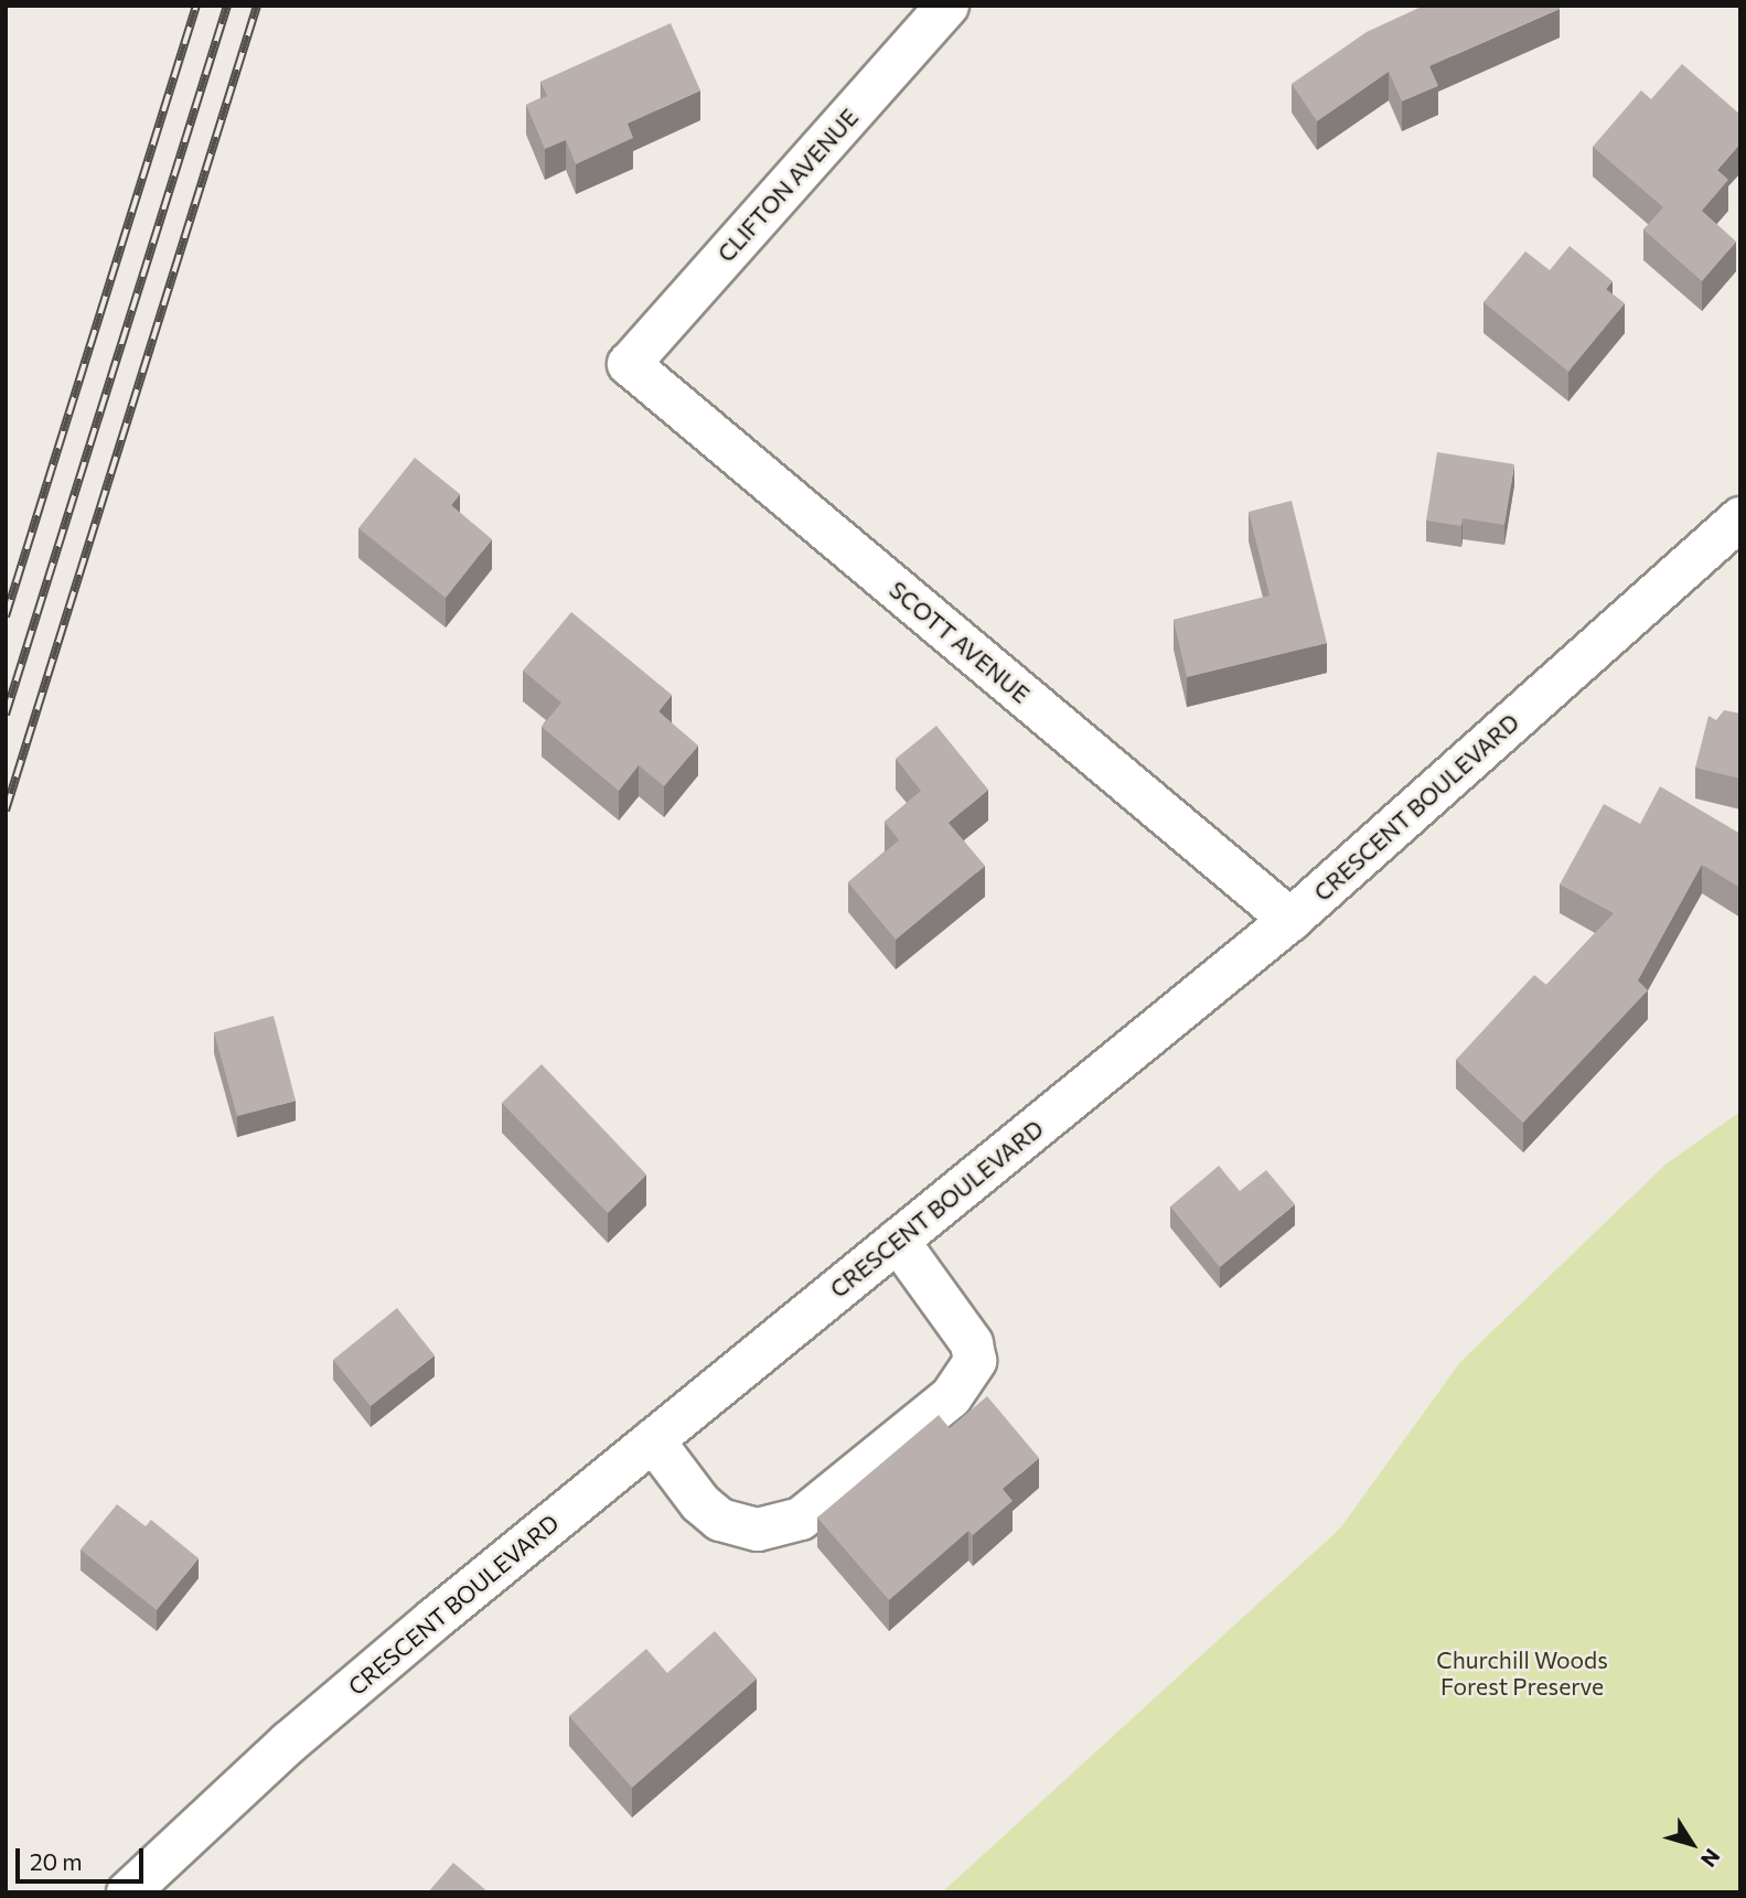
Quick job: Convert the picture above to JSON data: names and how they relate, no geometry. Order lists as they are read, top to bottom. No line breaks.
{"streets":{"street":["CLIFTON AVENUE","SCOTT AVENUE","CRESCENT BOULEVARD"]},"crossings":[["CLIFTON AVENUE","SCOTT AVENUE"],["SCOTT AVENUE","CRESCENT BOULEVARD"]],"parks":["Churchill Woods Forest Preserve"],"scale_bar":"20 m","north":"bottom right"}
